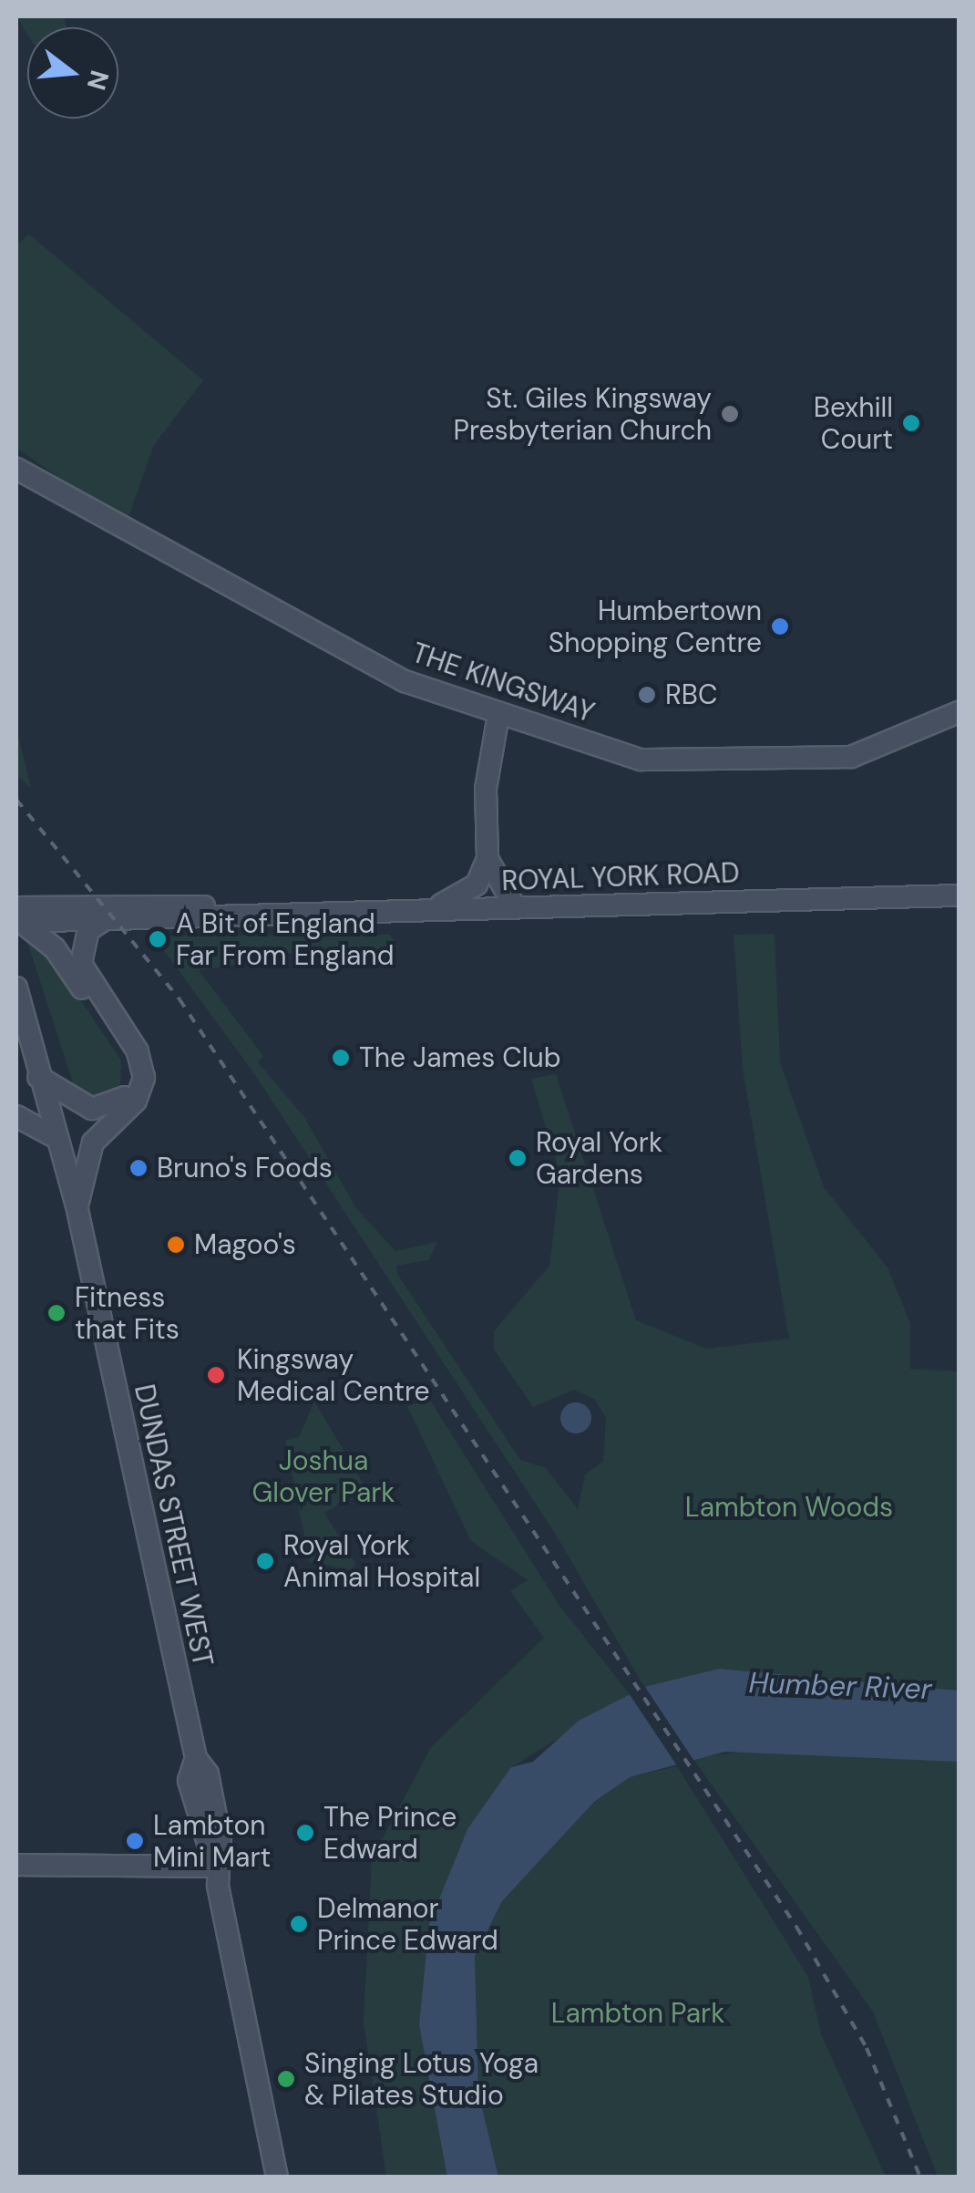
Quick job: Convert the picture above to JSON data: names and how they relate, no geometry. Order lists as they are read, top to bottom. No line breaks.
{"streets":{"main road":["THE KINGSWAY","ROYAL YORK ROAD","DUNDAS STREET WEST"]},"water":["Humber River"],"parks":["Joshua Glover Park","Lambton Woods","Lambton Park"],"places":["St. Giles Kingsway Presbyterian Church","Bexhill Court","Humbertown Shopping Centre","RBC","A Bit of England Far From England","The James Club","Royal York Gardens","Bruno's Foods","Magoo's","Fitness that Fits","Kingsway Medical Centre","Royal York Animal Hospital","The Prince Edward","Lambton Mini Mart","Delmanor Prince Edward","Singing Lotus Yoga & Pilates Studio"],"north":"right"}
